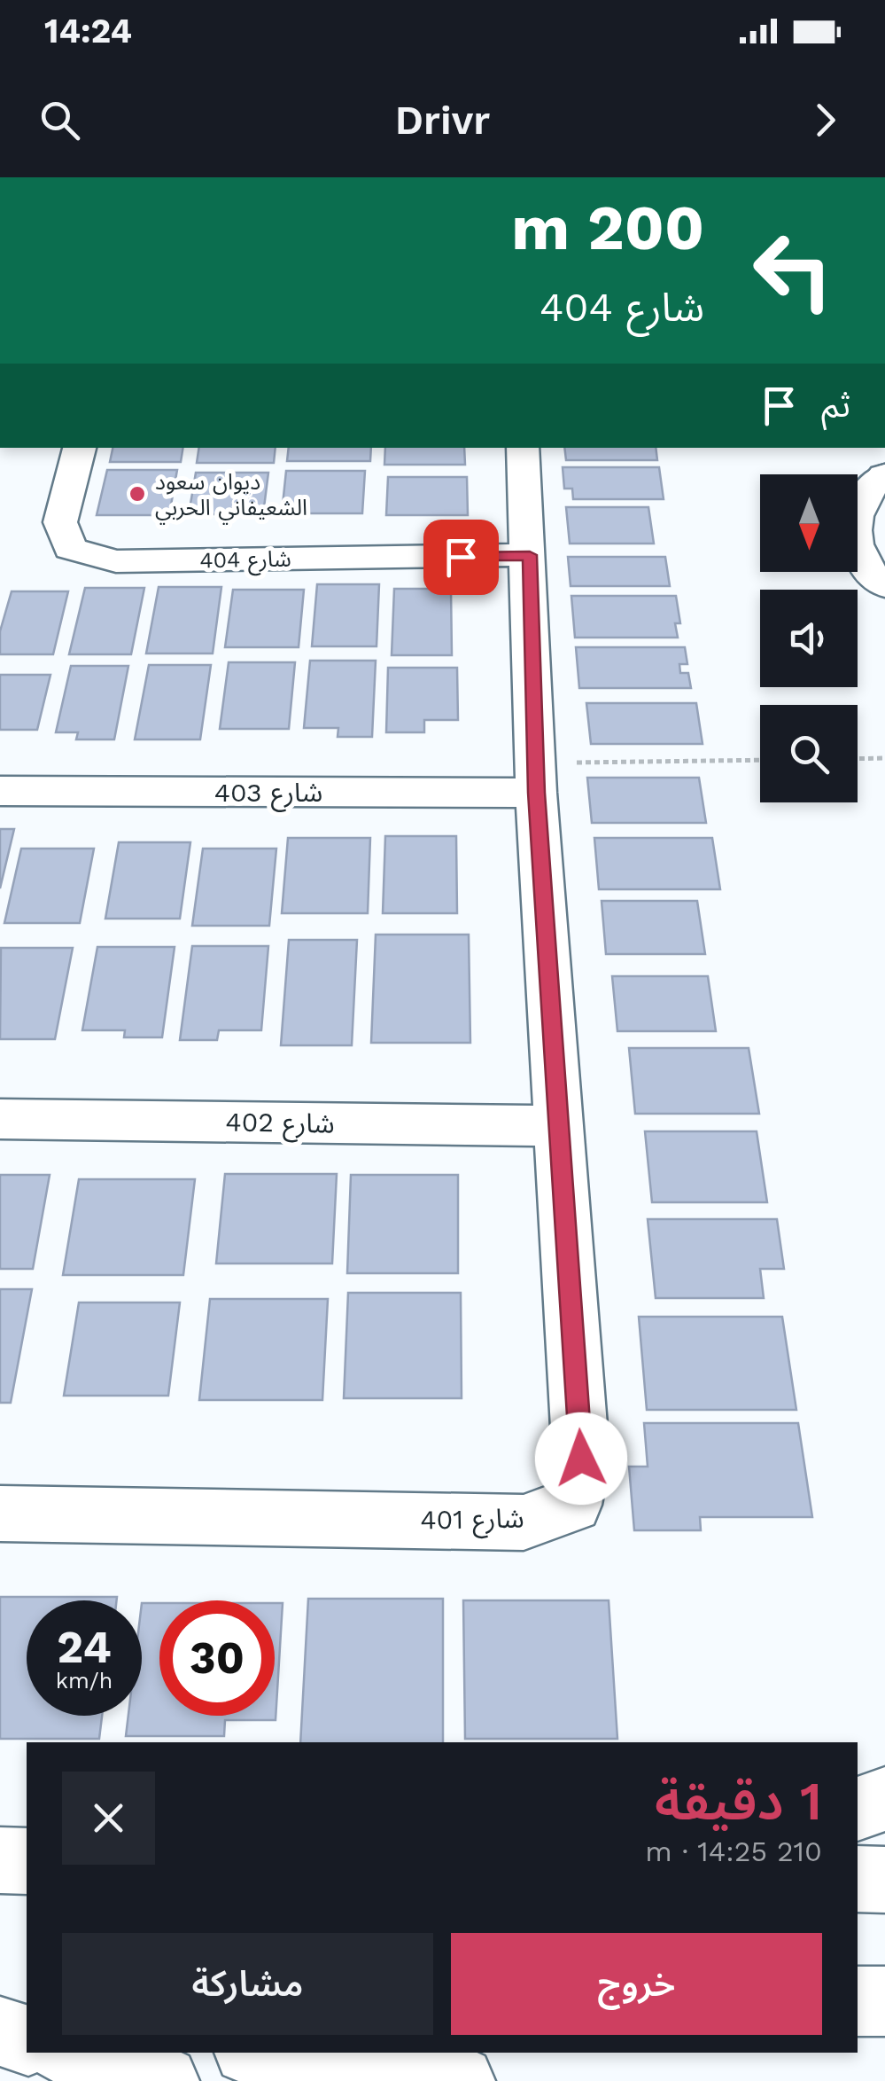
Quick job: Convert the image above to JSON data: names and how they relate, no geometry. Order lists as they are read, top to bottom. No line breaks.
{"streets":{"street":["شارع 404","شارع 403","شارع 402","شارع 401"]},"crossings":[["شارع 404","شارع 401"],["شارع 403","شارع 401"],["شارع 402","شارع 401"]],"places":["ديوان سعود الشعيفاني الحربي"],"north":"bottom","page":{"status":"14:24","header":"Drivr","turn":["200 m","شارع 404"],"then":"ثم","speed":"24 km/h","limit":"30","heading":["1 دقيقة","210 m · 14:25"],"buttons":["خروج","مشاركة"]}}
